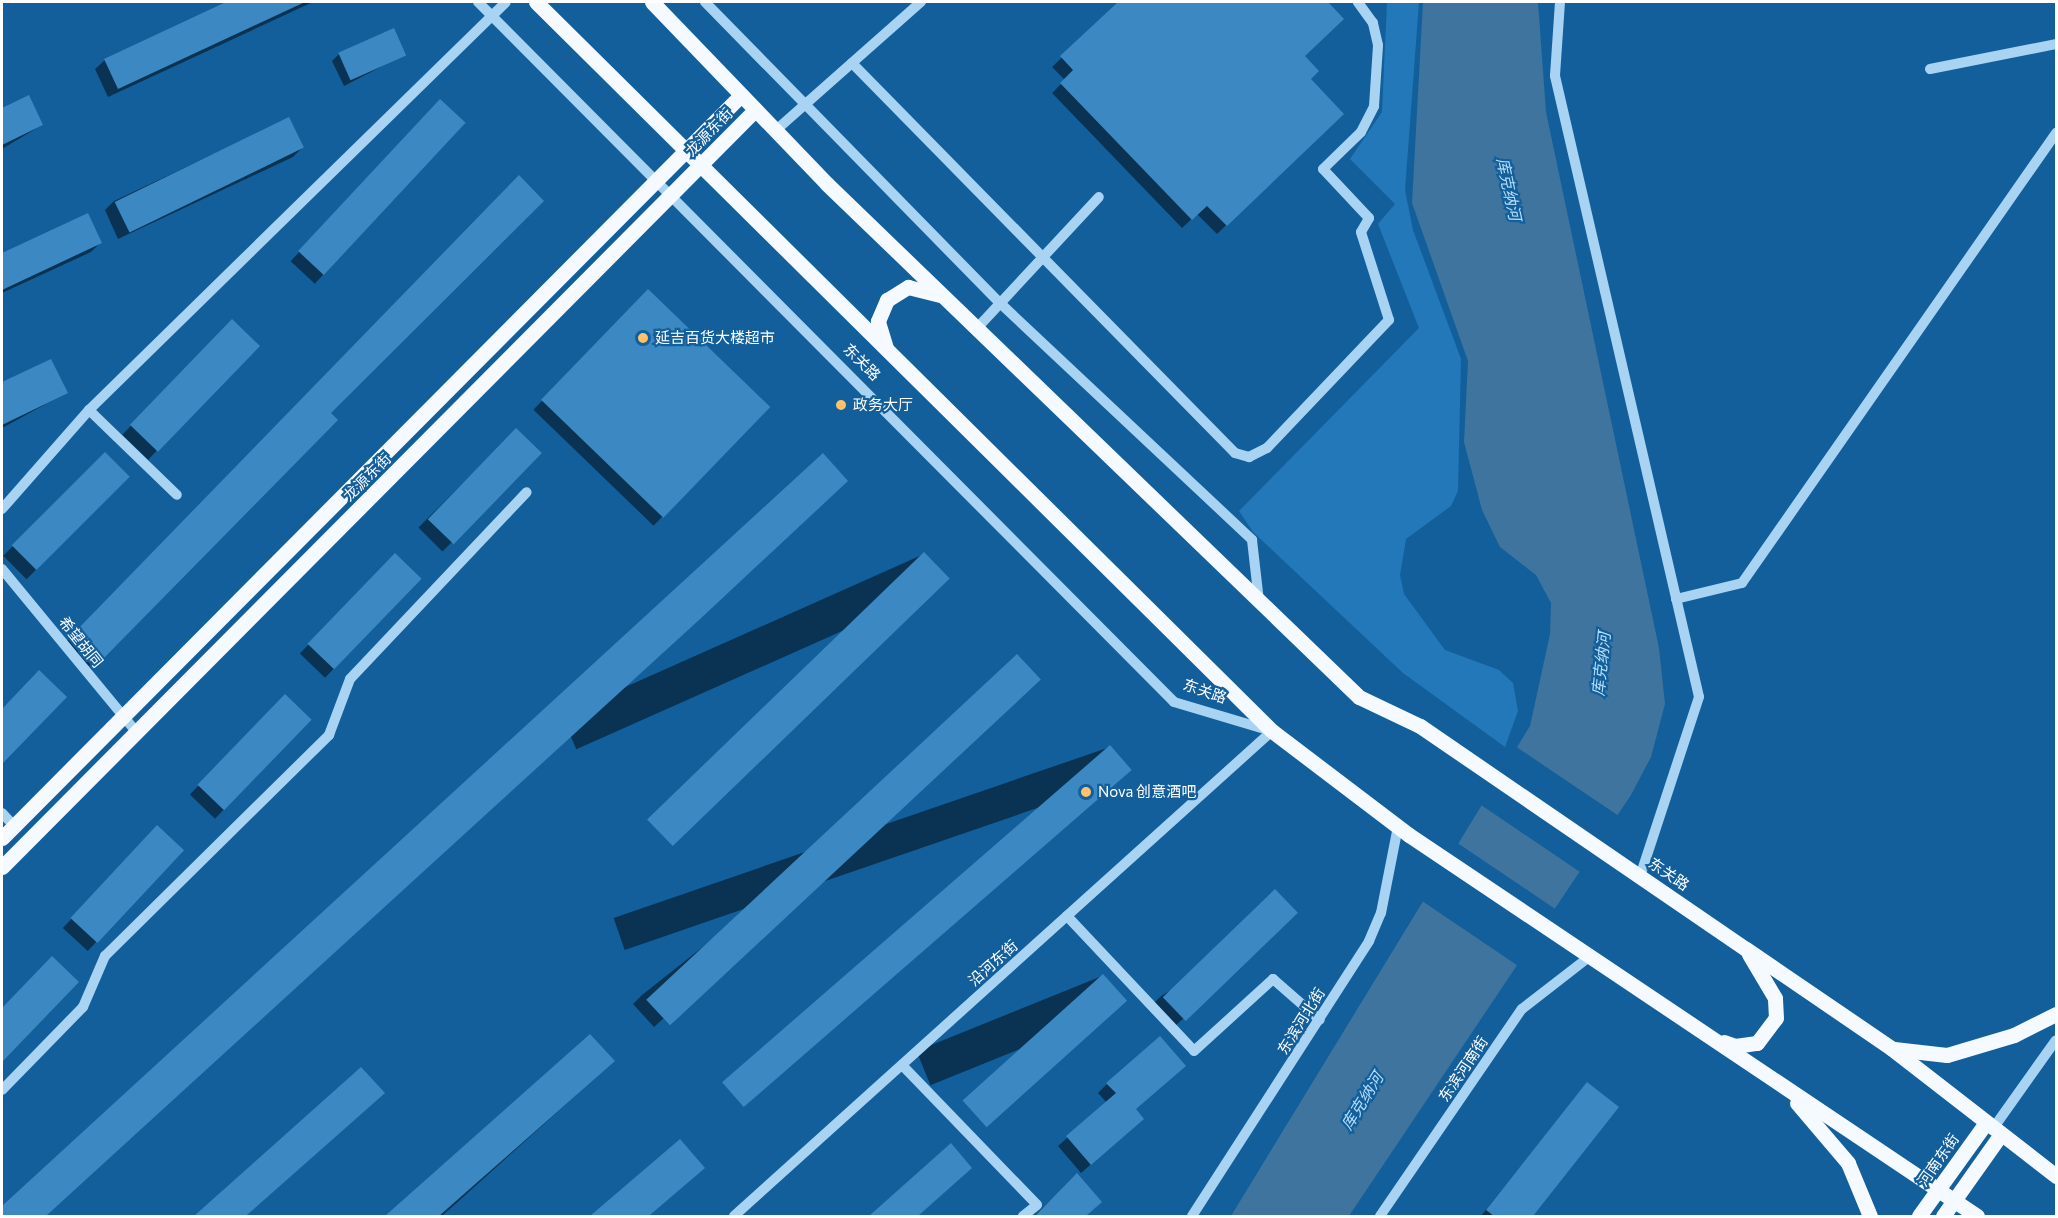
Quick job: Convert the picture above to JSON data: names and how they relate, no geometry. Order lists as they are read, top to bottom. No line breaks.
{"streets":{"main road":["龙源东街","东关路","河南东街"],"street":["希望胡同","沿河东街","东滨河北街","东滨河南街"]},"crossings":[["龙源东街","东关路"],["龙源东街","希望胡同"],["东关路","沿河东街"],["东关路","东滨河北街"],["东关路","东滨河南街"],["东关路","河南东街"]],"water":["库克纳河"],"places":["延吉百货大楼超市","政务大厅","Nova 创意酒吧"]}
